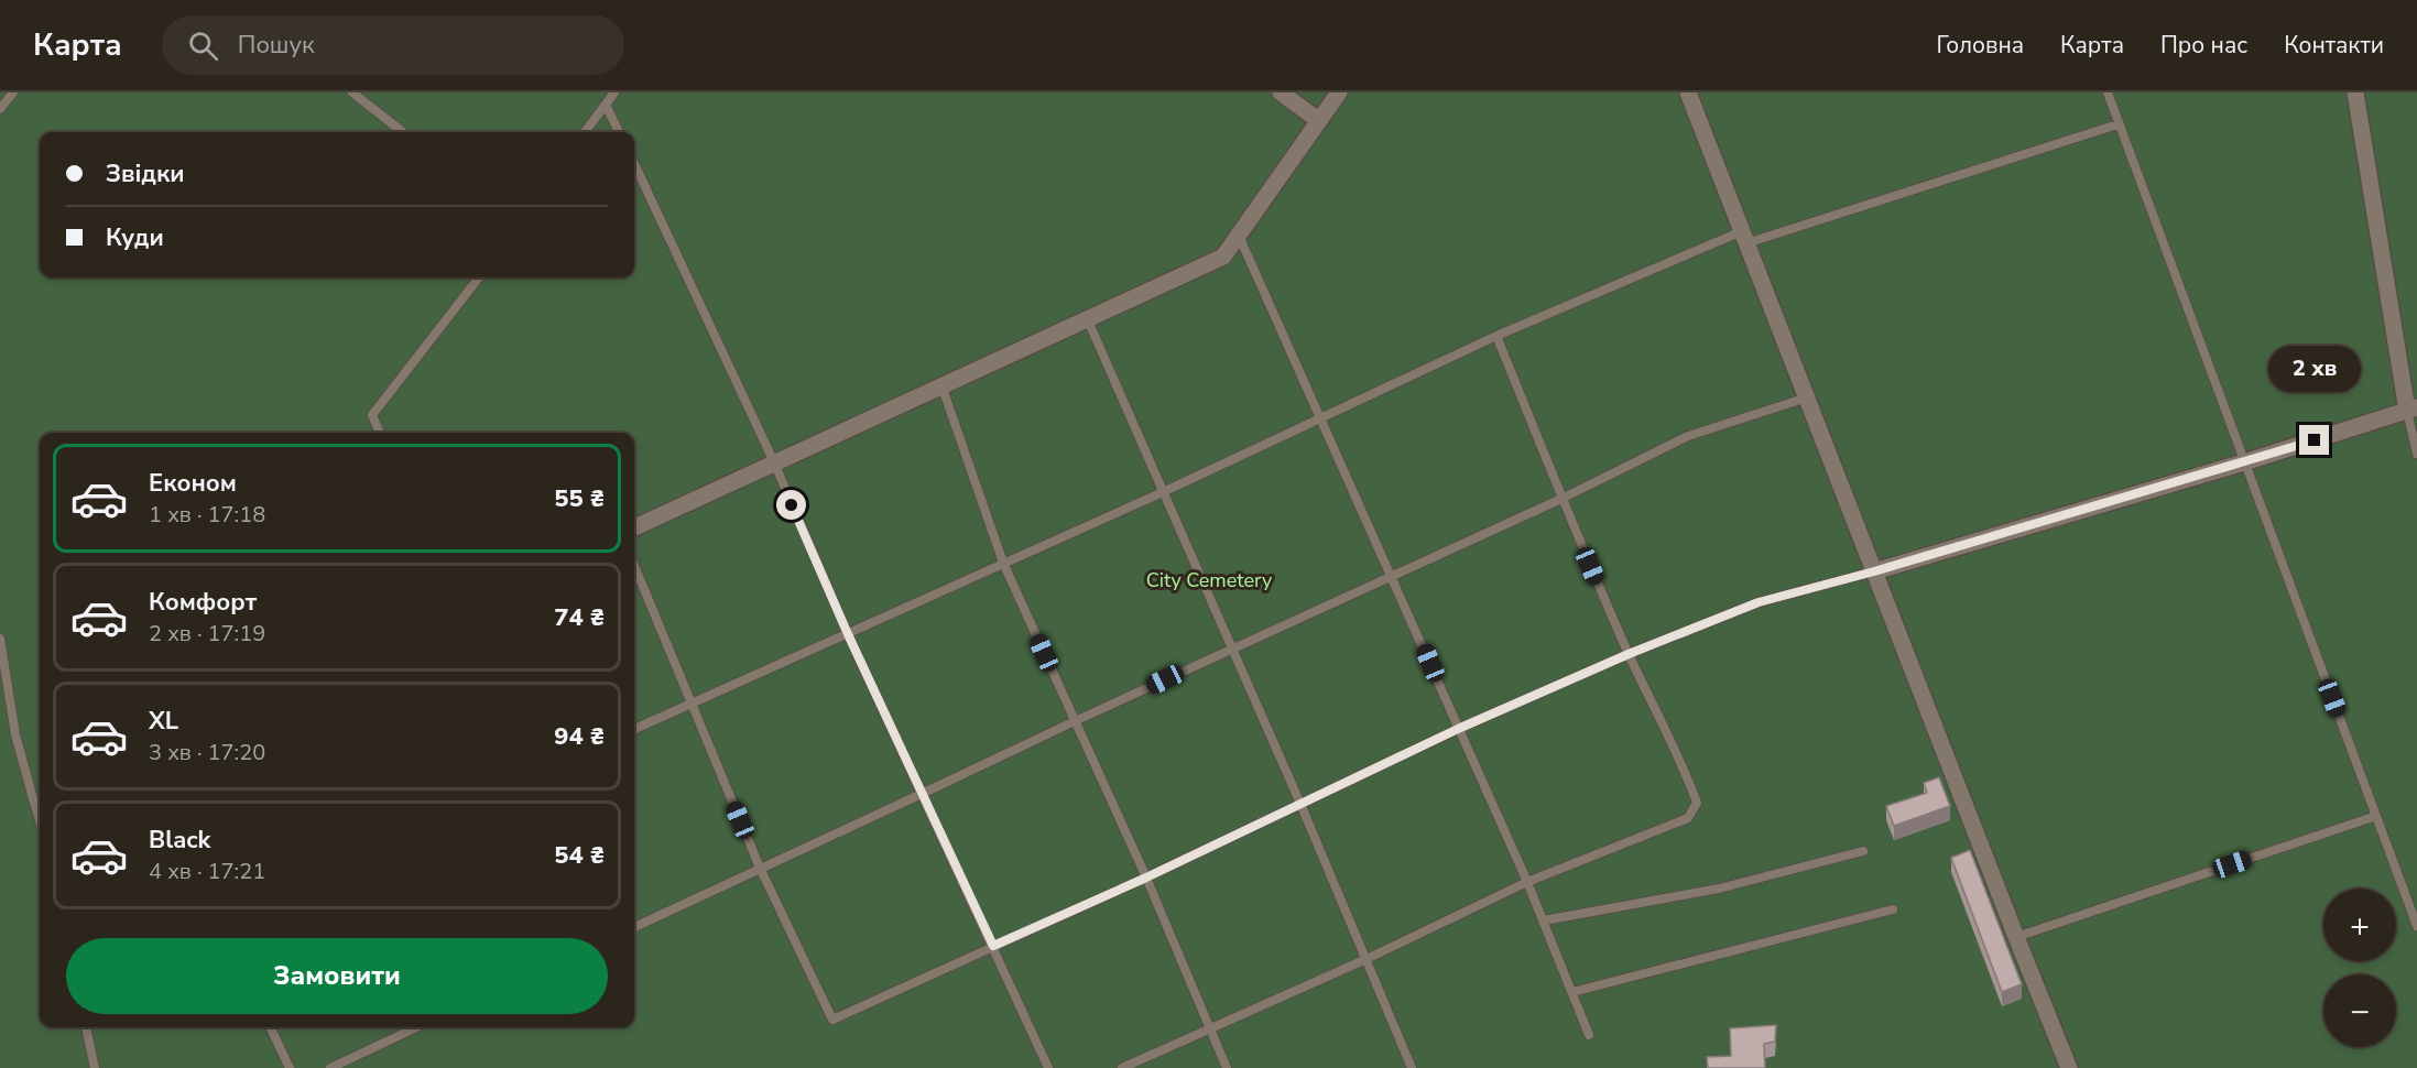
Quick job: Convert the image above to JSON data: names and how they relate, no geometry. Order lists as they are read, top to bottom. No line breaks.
{"parks":["City Cemetery"],"page":{"header":"Карта","search":"Пошук","nav":["Головна","Карта","Про нас","Контакти"],"banner":["Звідки","Куди"],"bubble":"2 хв","list":[{"name":"Економ","note":"1 хв · 17:18","value":"55 ₴"},{"name":"Комфорт","note":"2 хв · 17:19","value":"74 ₴"},{"name":"XL","note":"3 хв · 17:20","value":"94 ₴"},{"name":"Black","note":"4 хв · 17:21","value":"54 ₴"}],"map_buttons":["+","−"],"buttons":"Замовити"}}
